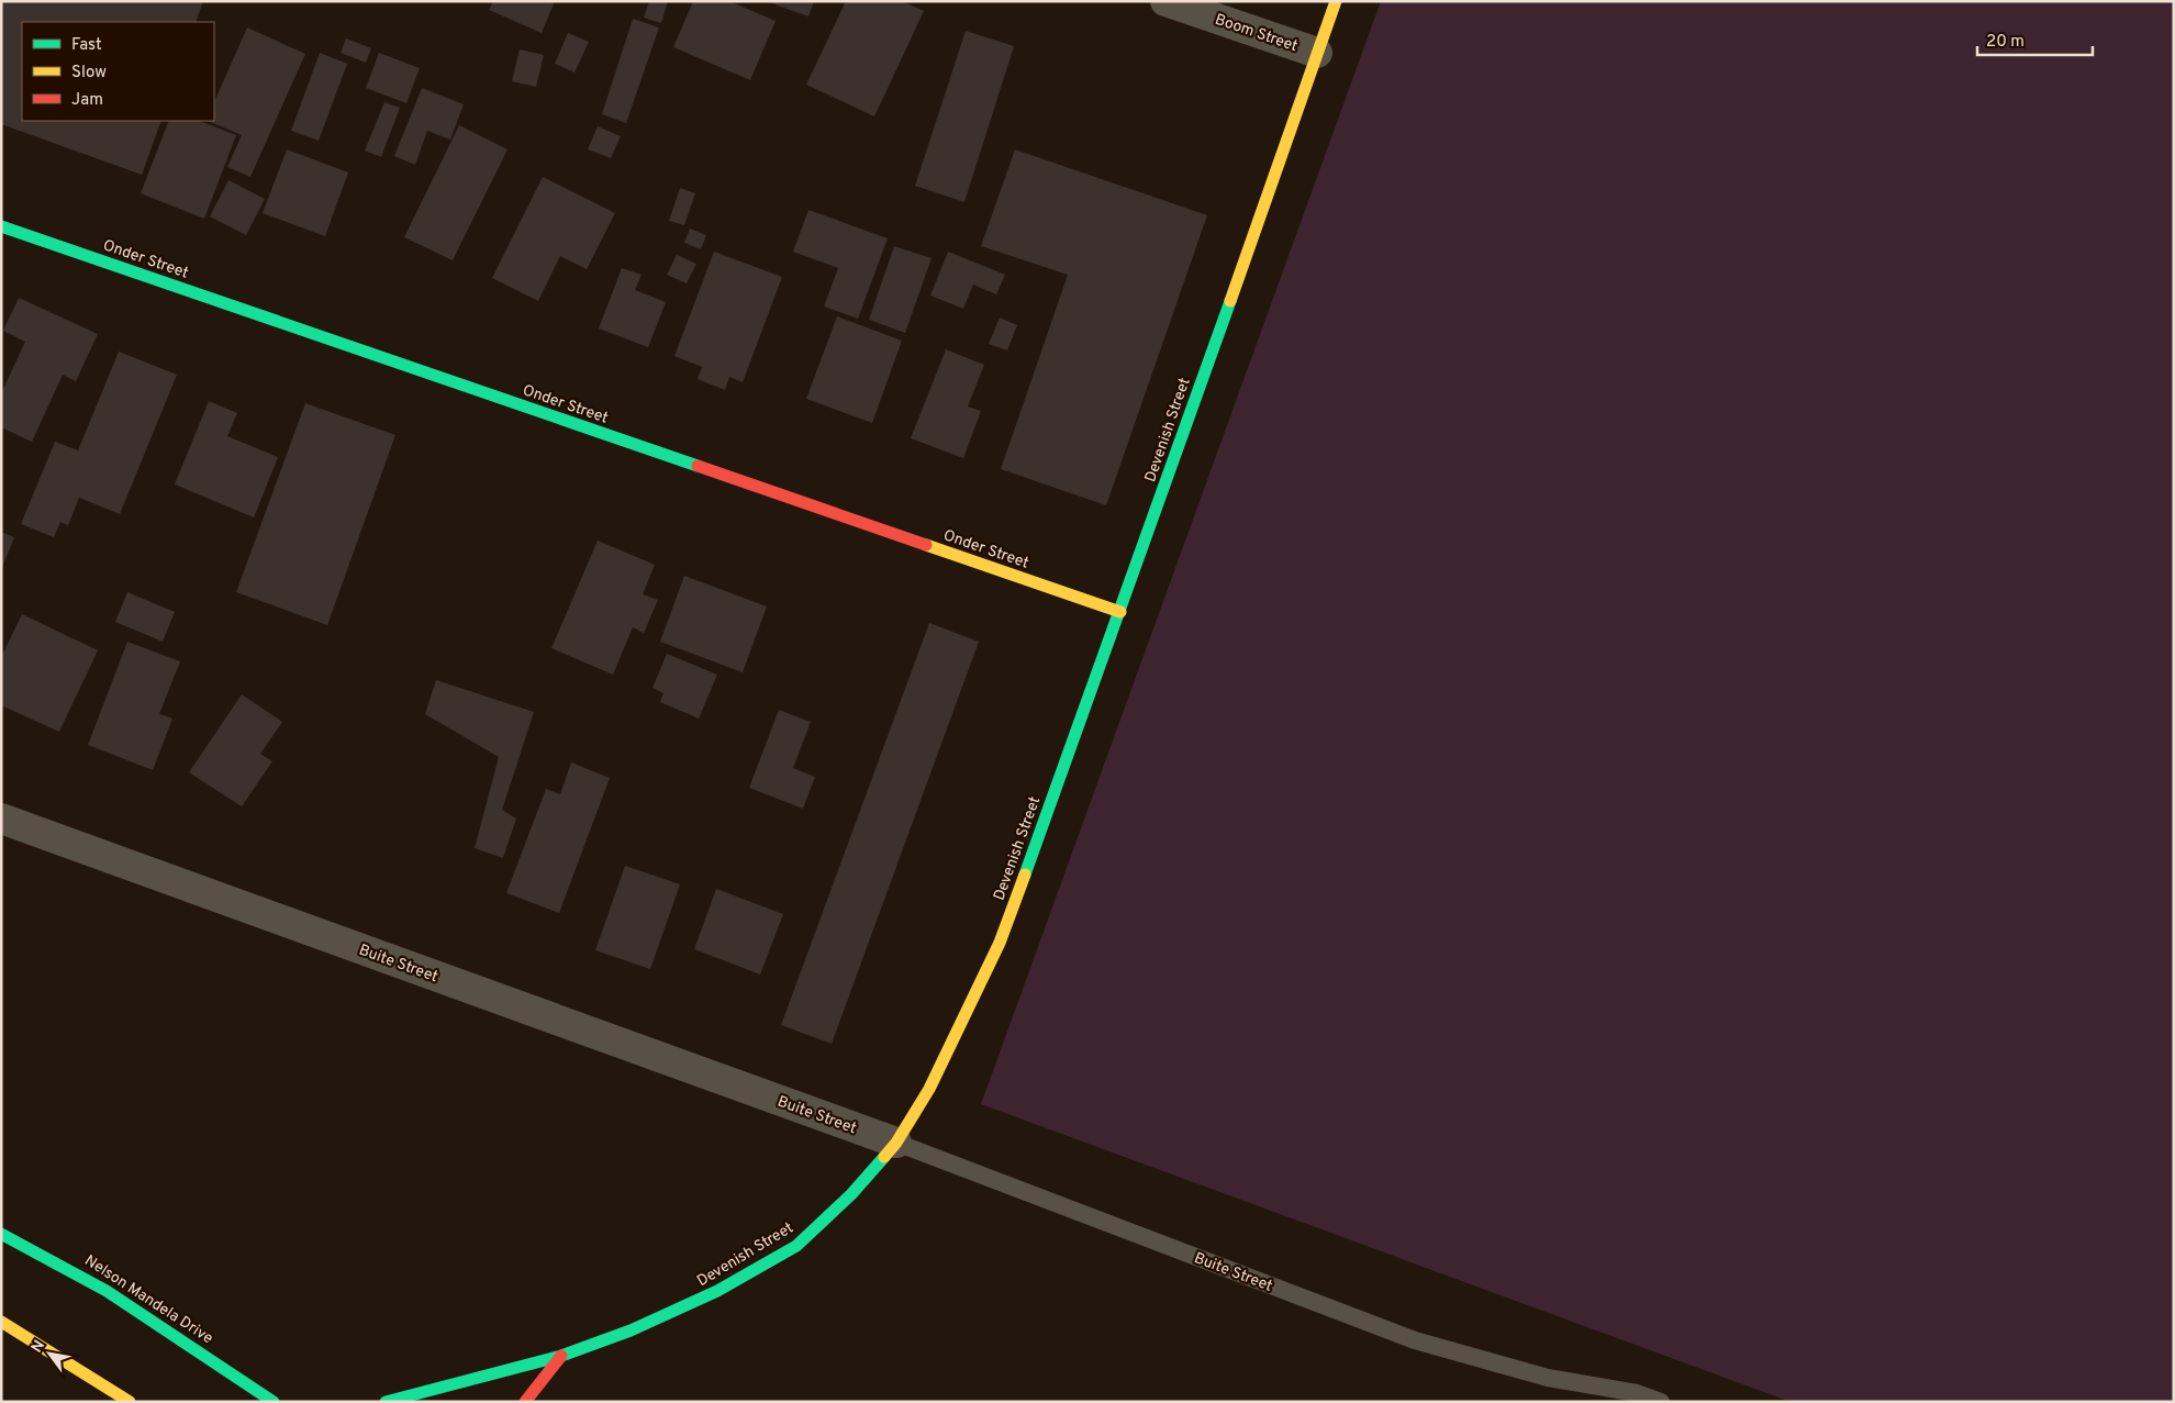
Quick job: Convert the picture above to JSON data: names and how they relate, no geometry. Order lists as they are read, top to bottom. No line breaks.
{"streets":{"main road":["Onder Street","Devenish Street","Nelson Mandela Drive"],"street":["Boom Street","Buite Street"]},"crossings":[["Boom Street","Devenish Street"],["Onder Street","Devenish Street"],["Devenish Street","Buite Street"]],"legend":["Fast","Slow","Jam"],"scale_bar":"20 m","north":"top left"}
